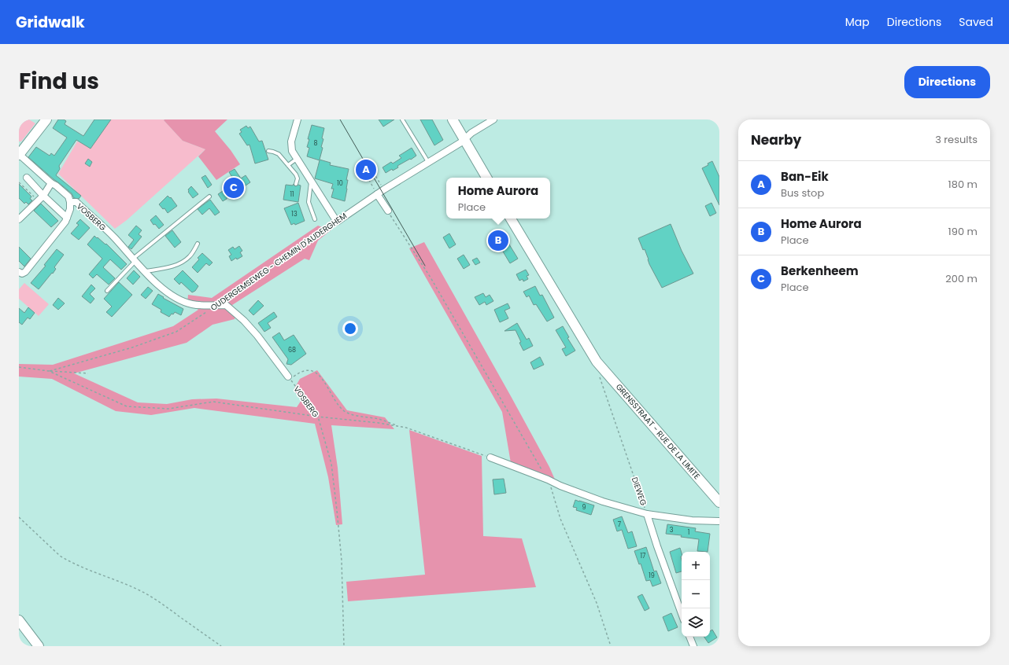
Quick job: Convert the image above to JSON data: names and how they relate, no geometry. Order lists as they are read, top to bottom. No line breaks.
{"streets":{"street":["VOSBERG","OUDERGEMSEWEG - CHEMIN D'AUDERGHEM","GRENSSTRAAT - RUE DE LA LIMITE","DIEWEG"]},"crossings":[["VOSBERG","OUDERGEMSEWEG - CHEMIN D'AUDERGHEM"]],"house_numbers":["8","10","11","13","68","9","7","3","1","17","19"],"page":{"header":"Gridwalk","nav":["Map","Directions","Saved"],"title":"Find us","buttons":"Directions","heading":["Nearby","3 results"],"pins":["A","C","B"],"list":[{"mark":"A","name":"Ban-Eik","note":"Bus stop","value":"180 m"},{"mark":"B","name":"Home Aurora","note":"Place","value":"190 m"},{"mark":"C","name":"Berkenheem","note":"Place","value":"200 m"}],"popup":["Home Aurora","Place"],"map_buttons":["+","−"]}}
